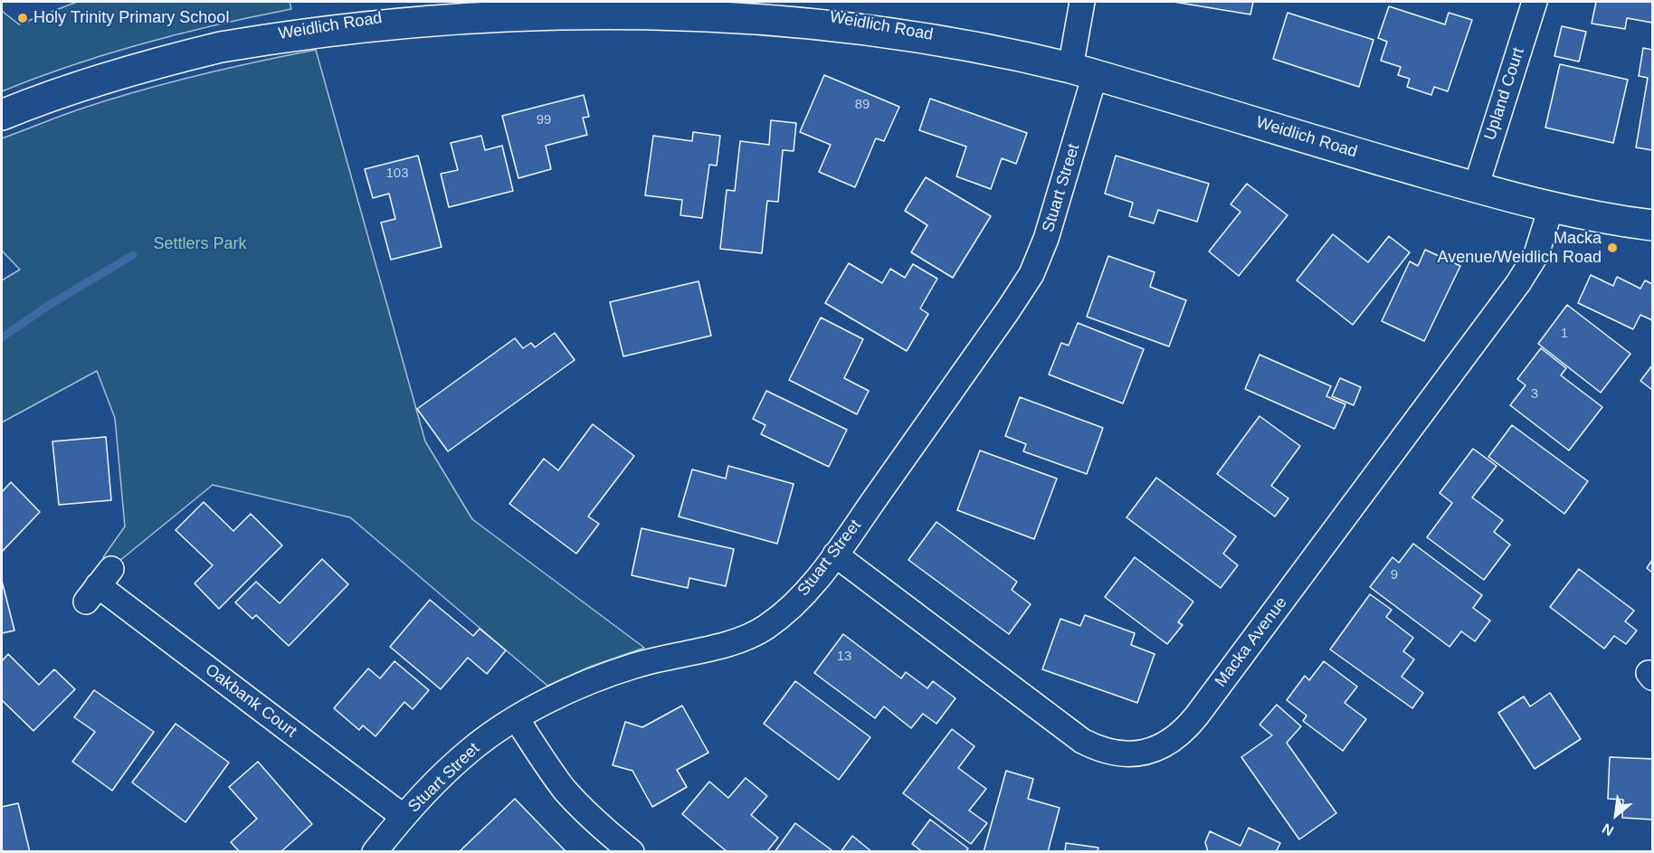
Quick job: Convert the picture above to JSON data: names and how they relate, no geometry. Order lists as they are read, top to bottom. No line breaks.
{"streets":{"street":["Weidlich Road","Upland Court","Stuart Street","Macka Avenue","Oakbank Court"]},"crossings":[["Weidlich Road","Upland Court"],["Weidlich Road","Stuart Street"],["Weidlich Road","Macka Avenue"],["Stuart Street","Macka Avenue"],["Stuart Street","Oakbank Court"]],"parks":["Settlers Park"],"places":["Holy Trinity Primary School","Macka Avenue/Weidlich Road"],"house_numbers":["89","99","103","1","3","9","13"],"north":"bottom left"}
